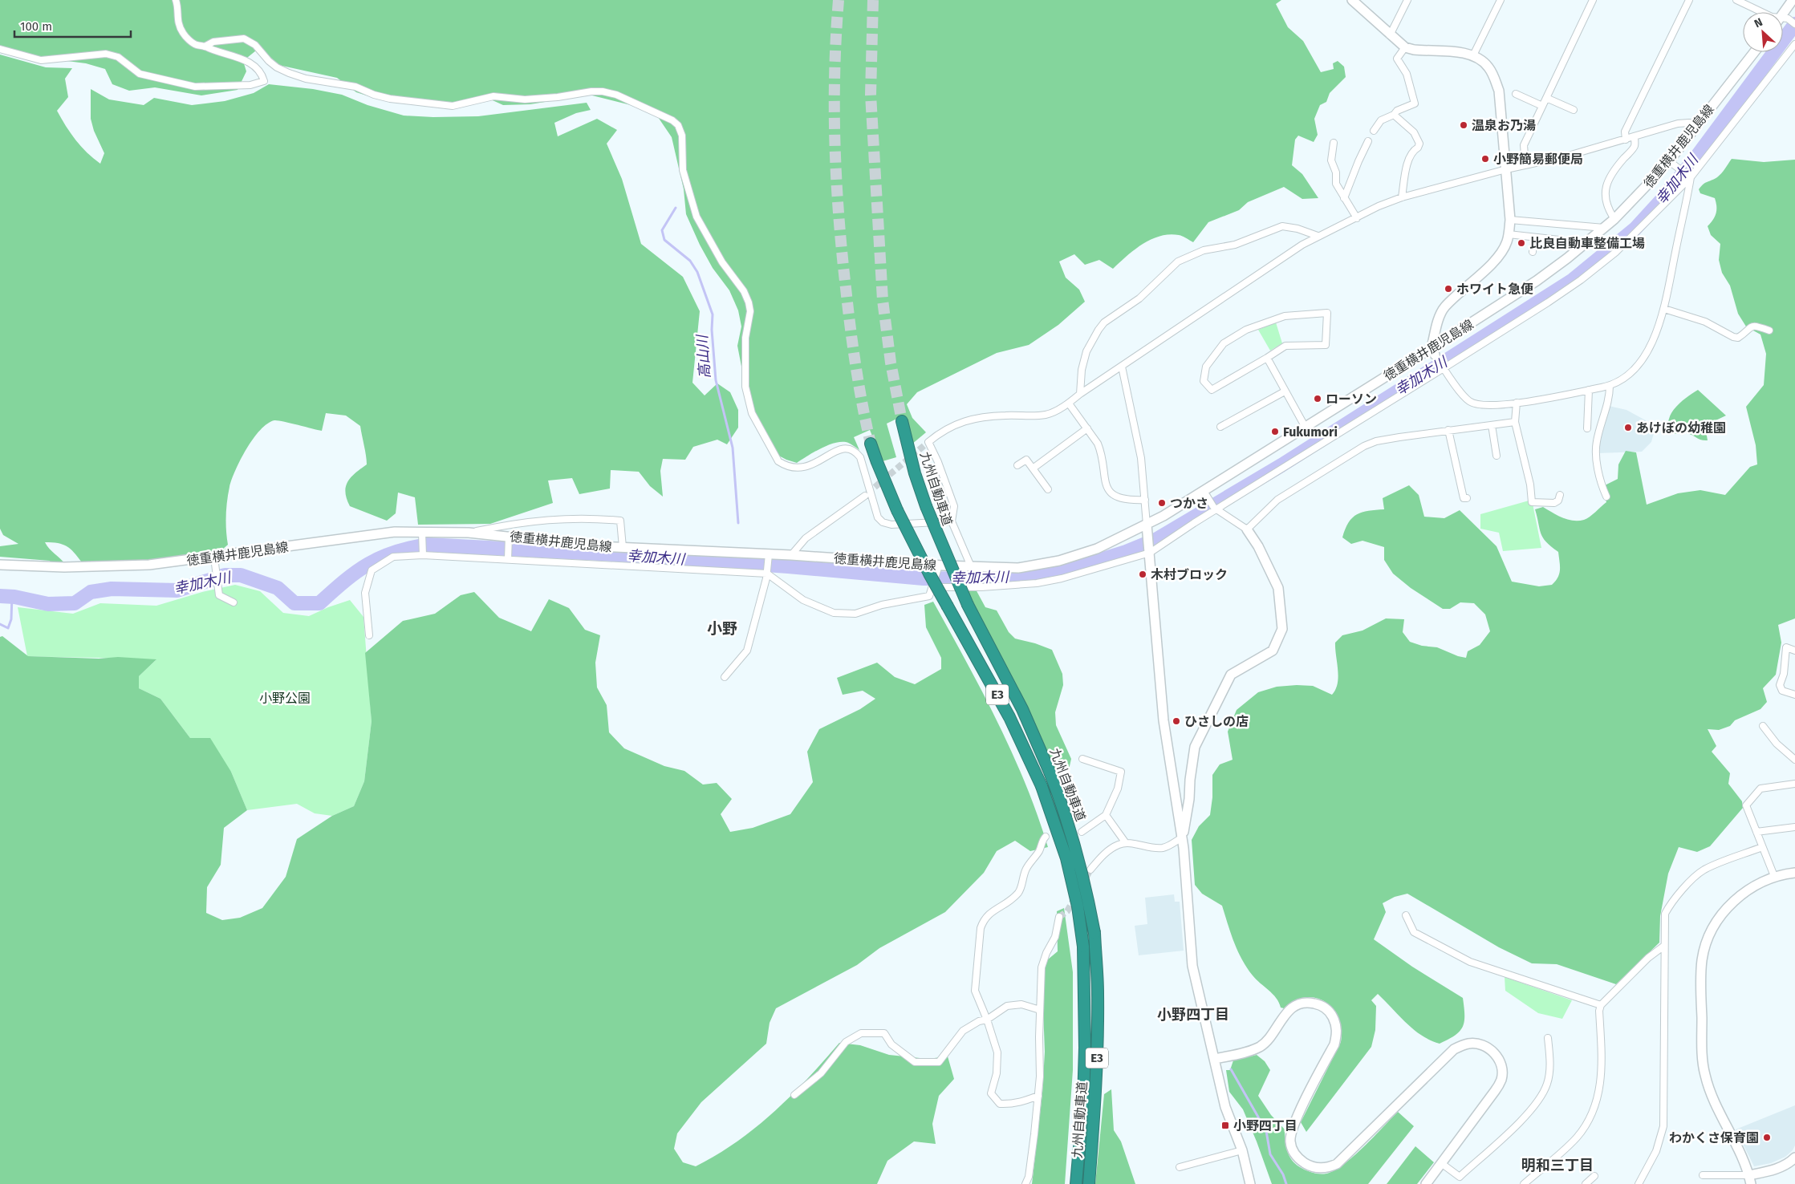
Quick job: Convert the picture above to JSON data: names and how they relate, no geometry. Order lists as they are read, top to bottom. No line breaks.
{"streets":{"highway":["九州自動車道","E3"],"street":["徳重横井鹿児島線"]},"districts":["小野","小野四丁目","明和三丁目"],"water":["幸加木川","高山川"],"parks":["小野公園"],"places":{"other":["温泉お乃湯","小野簡易郵便局","比良自動車整備工場","ホワイト急便","ローソン","あけぼの幼稚園","Fukumori","つかさ","木村ブロック","ひさしの店","わかくさ保育園"],"transit":["小野四丁目"]},"scale_bar":"100 m","north":"top left"}
